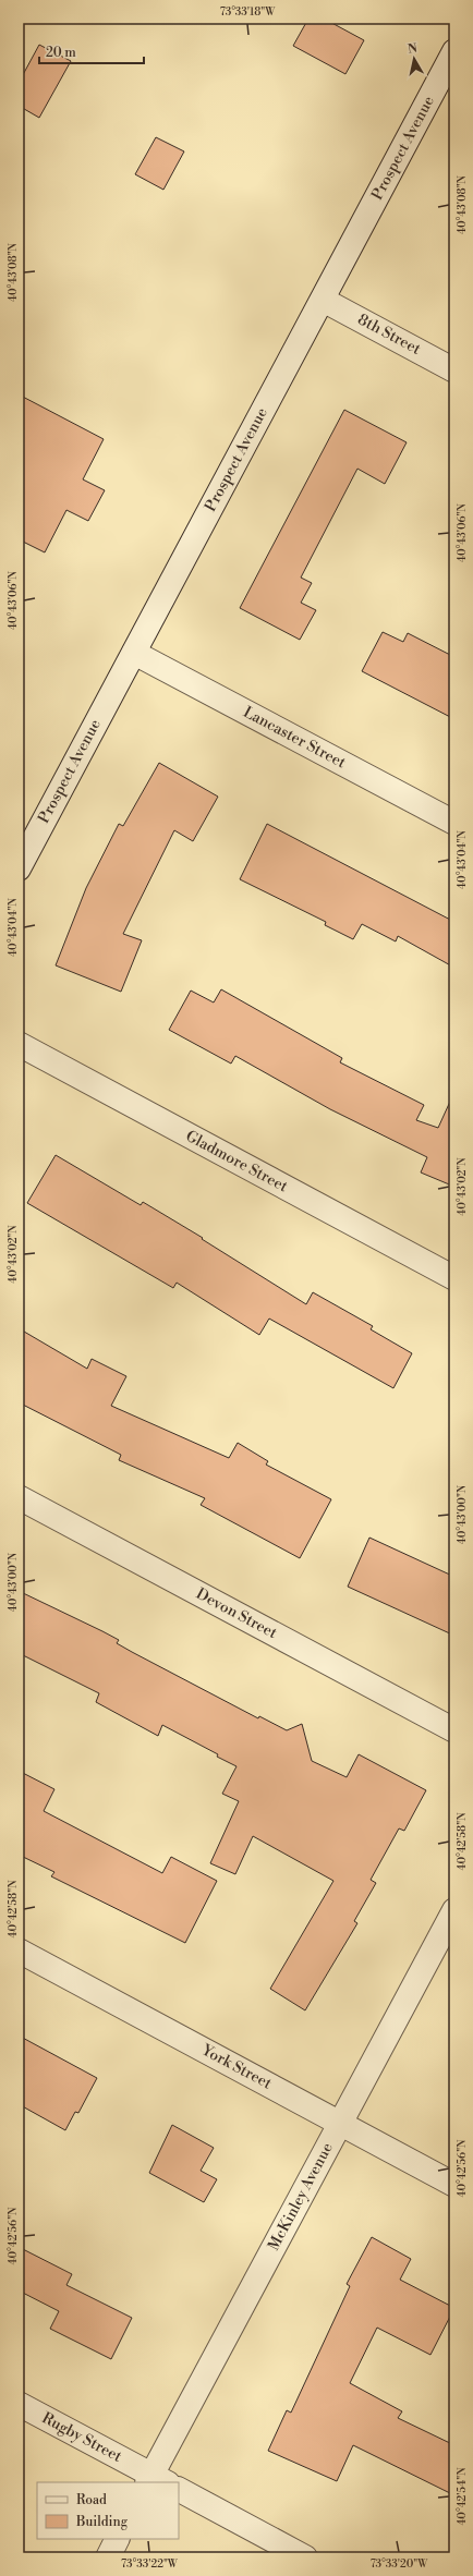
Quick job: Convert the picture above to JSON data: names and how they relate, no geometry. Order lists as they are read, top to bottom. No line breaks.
{"streets":{"street":["Prospect Avenue","8th Street","Lancaster Street","Gladmore Street","Devon Street","York Street","McKinley Avenue","Rugby Street"]},"crossings":[["Prospect Avenue","8th Street"],["Prospect Avenue","Lancaster Street"],["York Street","McKinley Avenue"],["McKinley Avenue","Rugby Street"]],"legend":["Road","Building"],"scale_bar":"20 m","north":"top","coordinates":["73°33'18\"W","40°43'08\"N","40°43'06\"N","40°43'04\"N","40°43'02\"N","40°43'00\"N","40°42'58\"N","40°42'56\"N","40°42'54\"N","73°33'22\"W","73°33'20\"W"]}
